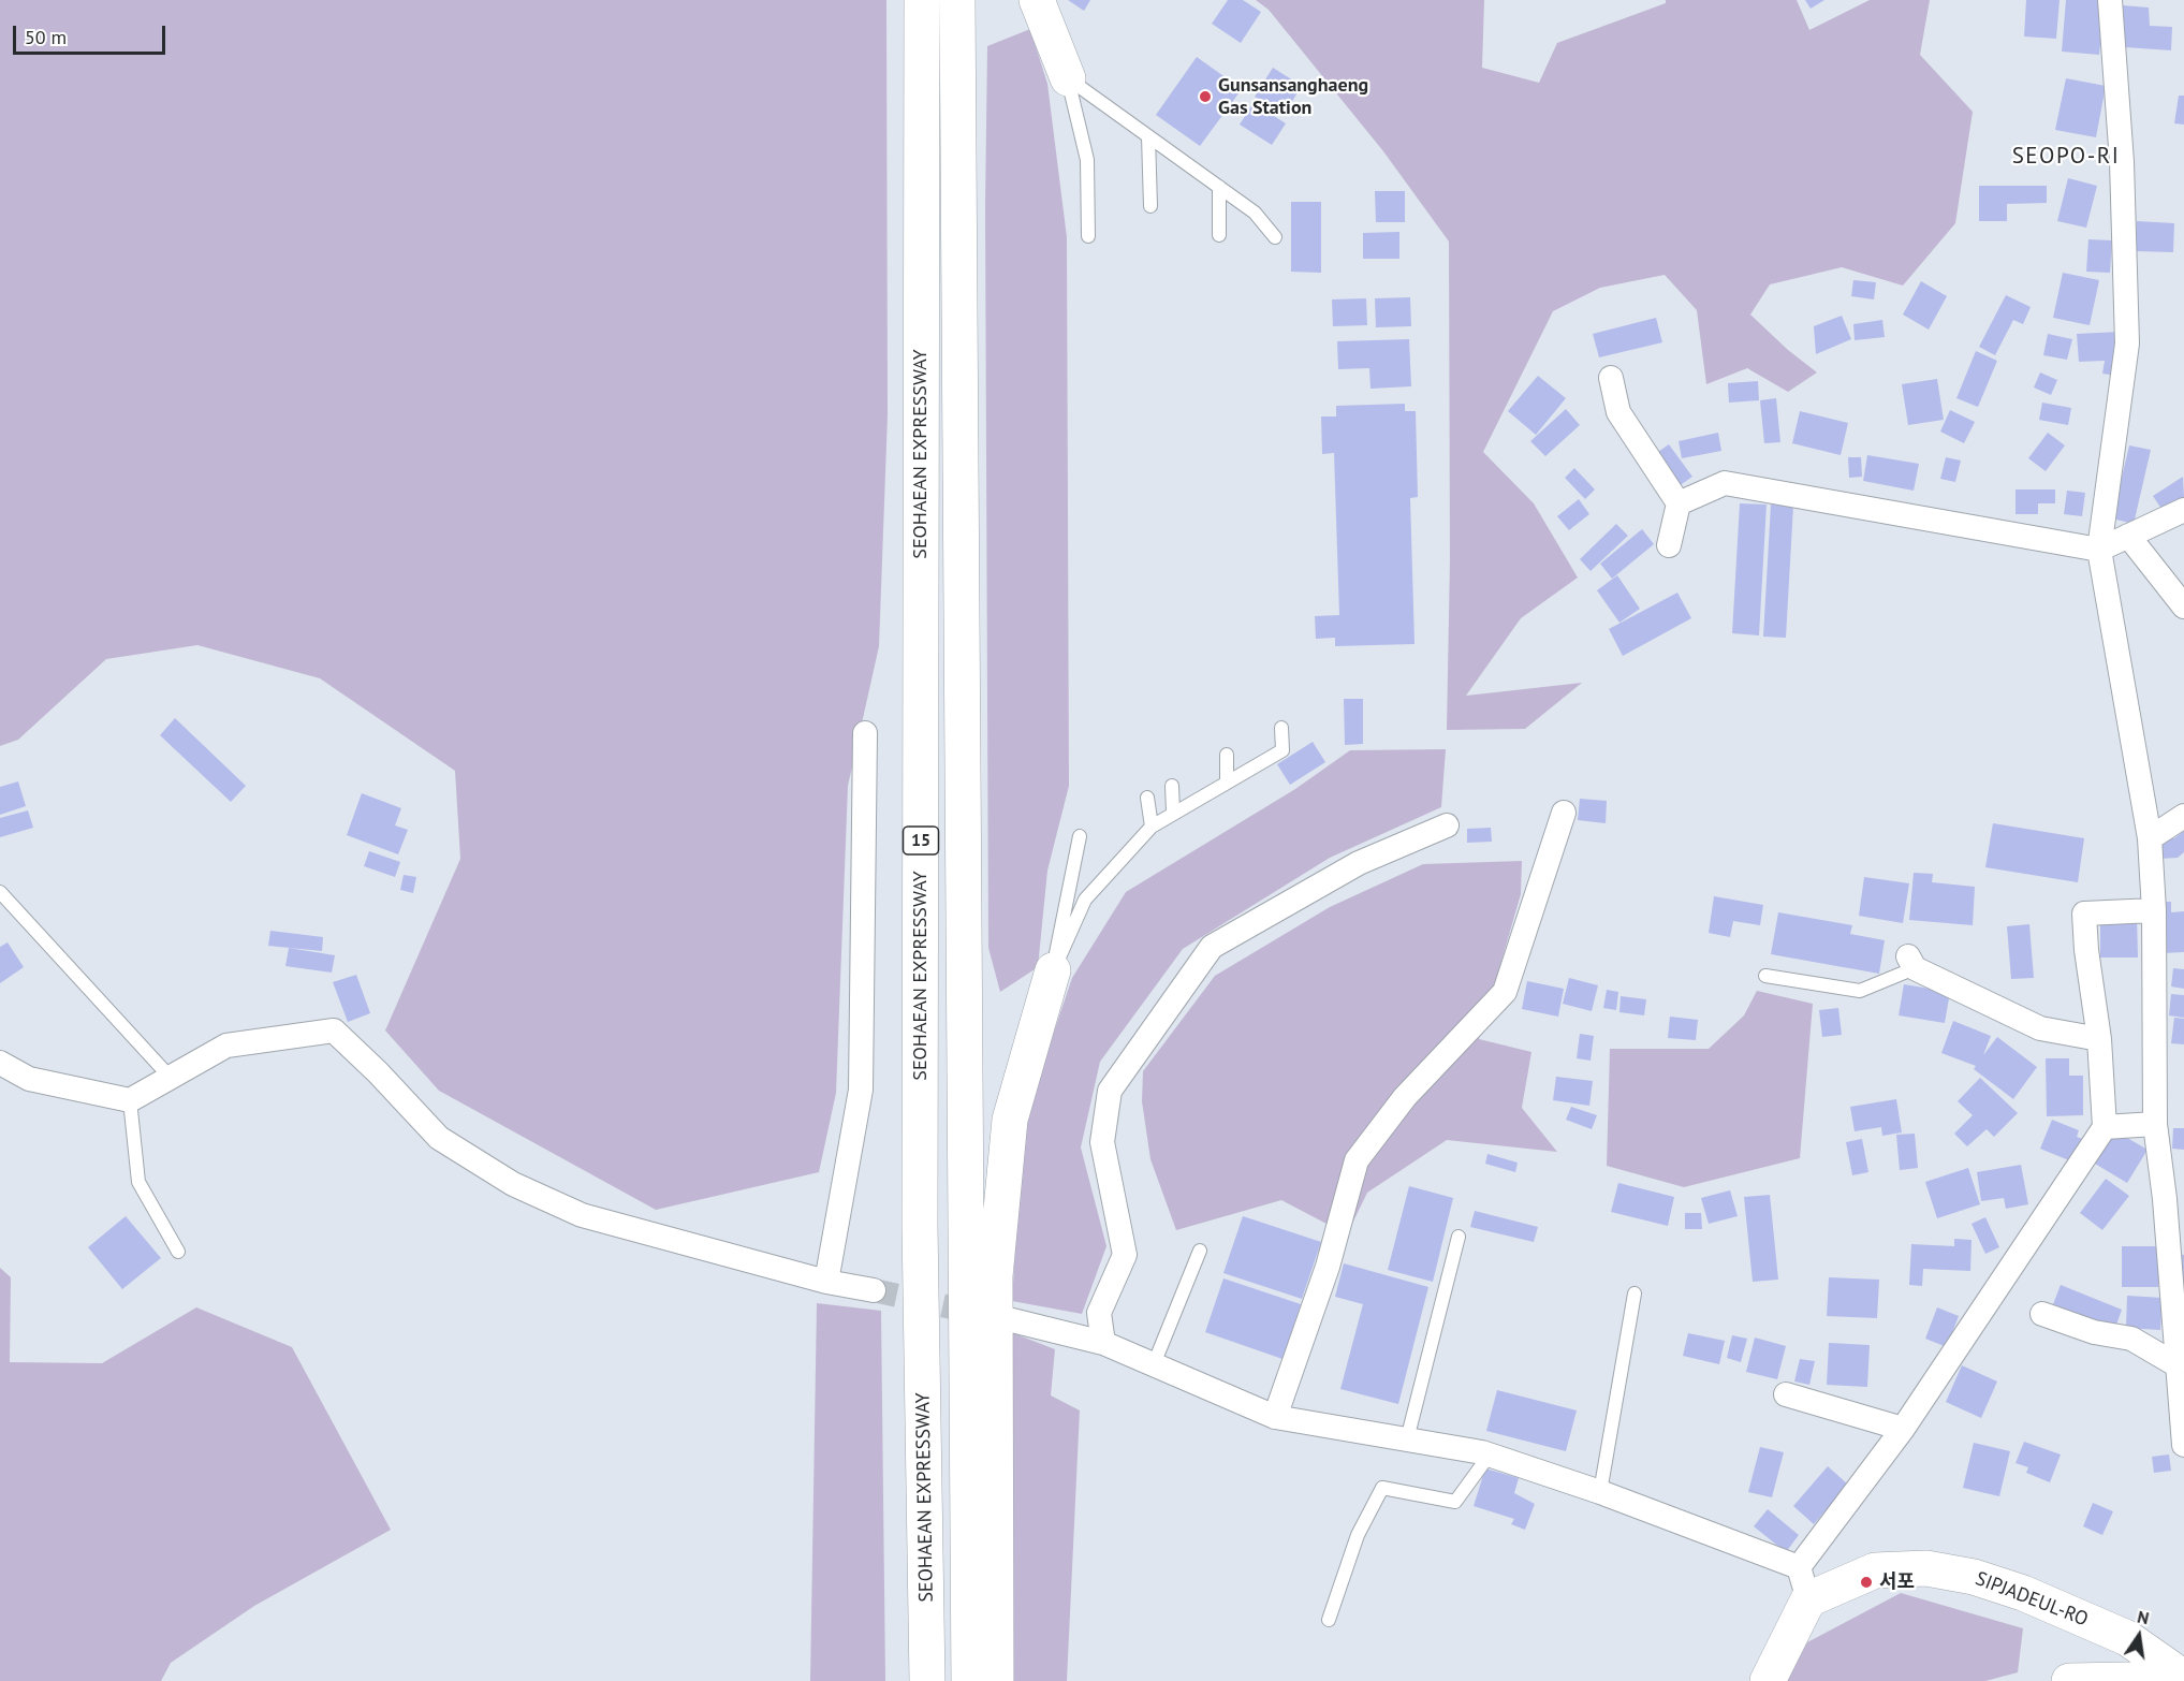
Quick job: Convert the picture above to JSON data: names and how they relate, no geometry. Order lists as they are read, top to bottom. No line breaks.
{"streets":{"main road":["SEOHAEAN EXPRESSWAY","15","SIPJADEUL-RO"]},"districts":["SEOPO-RI"],"places":["Gunsansanghaeng Gas Station","서포"],"scale_bar":"50 m","north":"top"}
